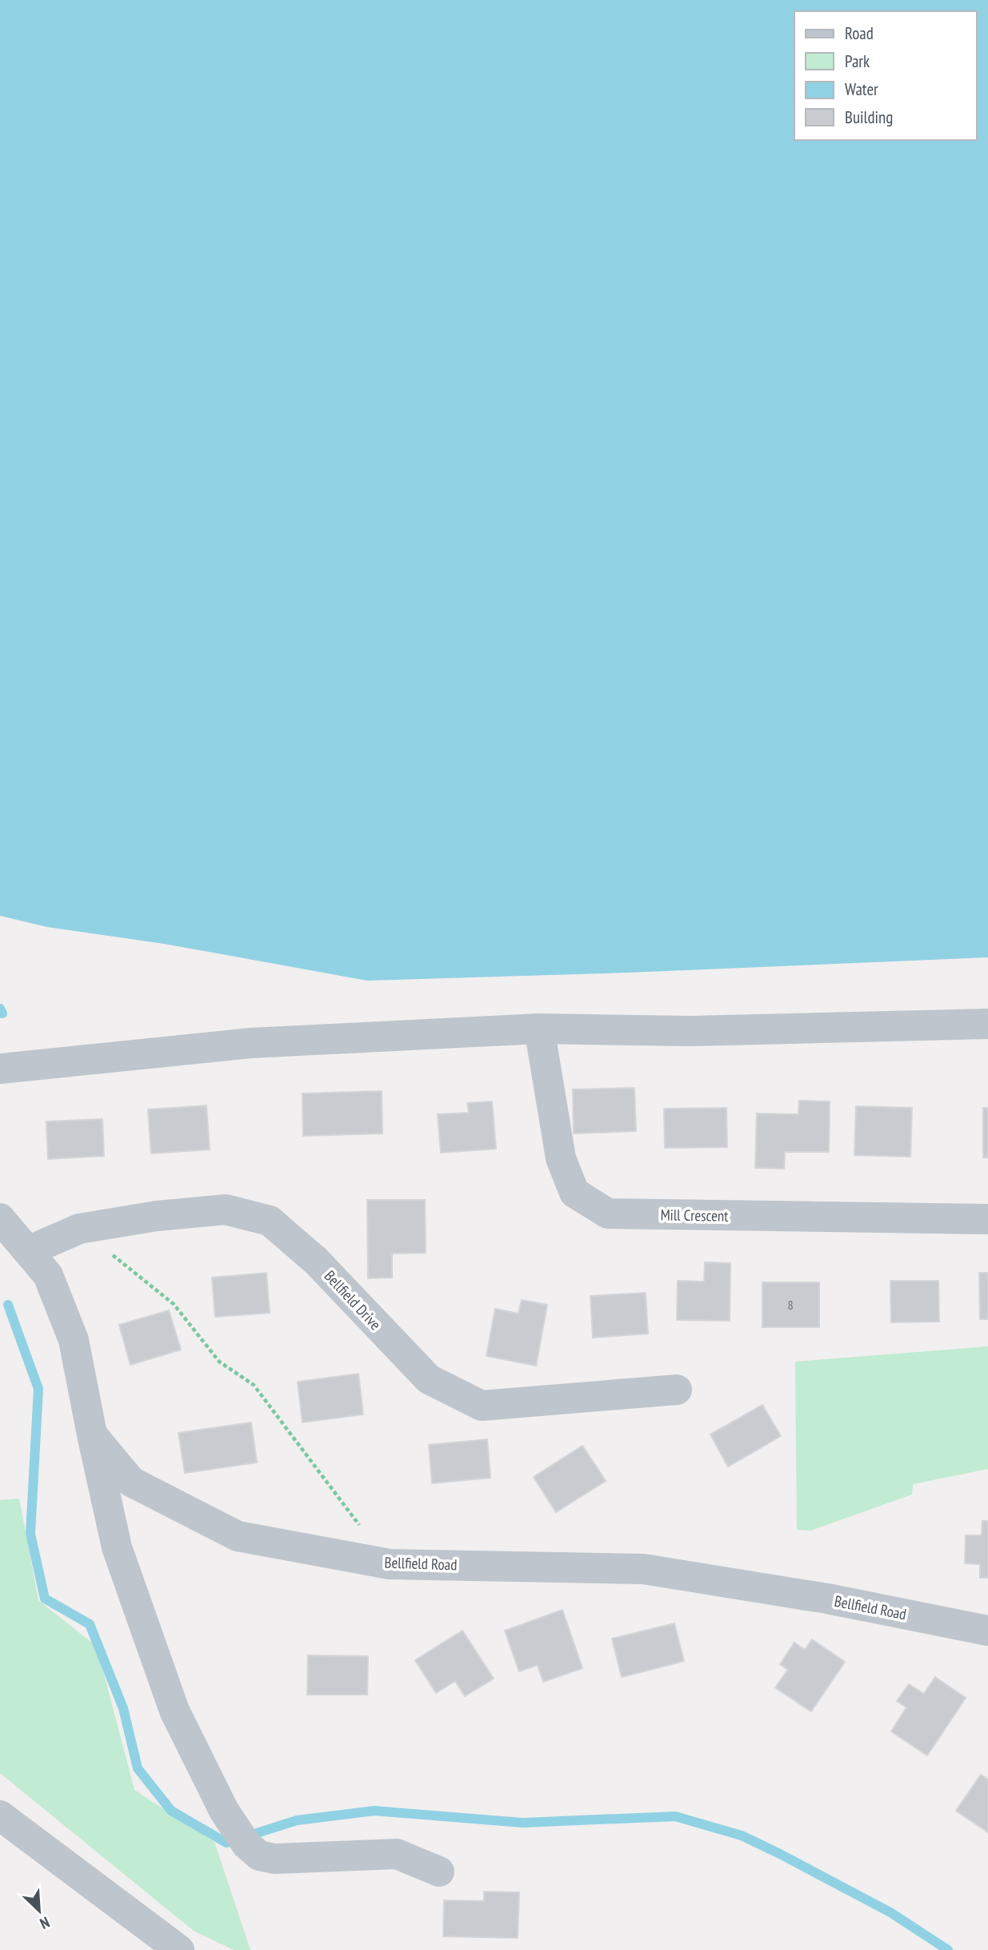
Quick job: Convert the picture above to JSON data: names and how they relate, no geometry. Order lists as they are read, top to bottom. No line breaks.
{"streets":{"street":["Mill Crescent","Bellfield Drive","Bellfield Road"]},"crossings":[["Bellfield Drive","Bellfield Road"]],"house_numbers":["8"],"legend":["Road","Park","Water","Building"],"north":"bottom right"}
